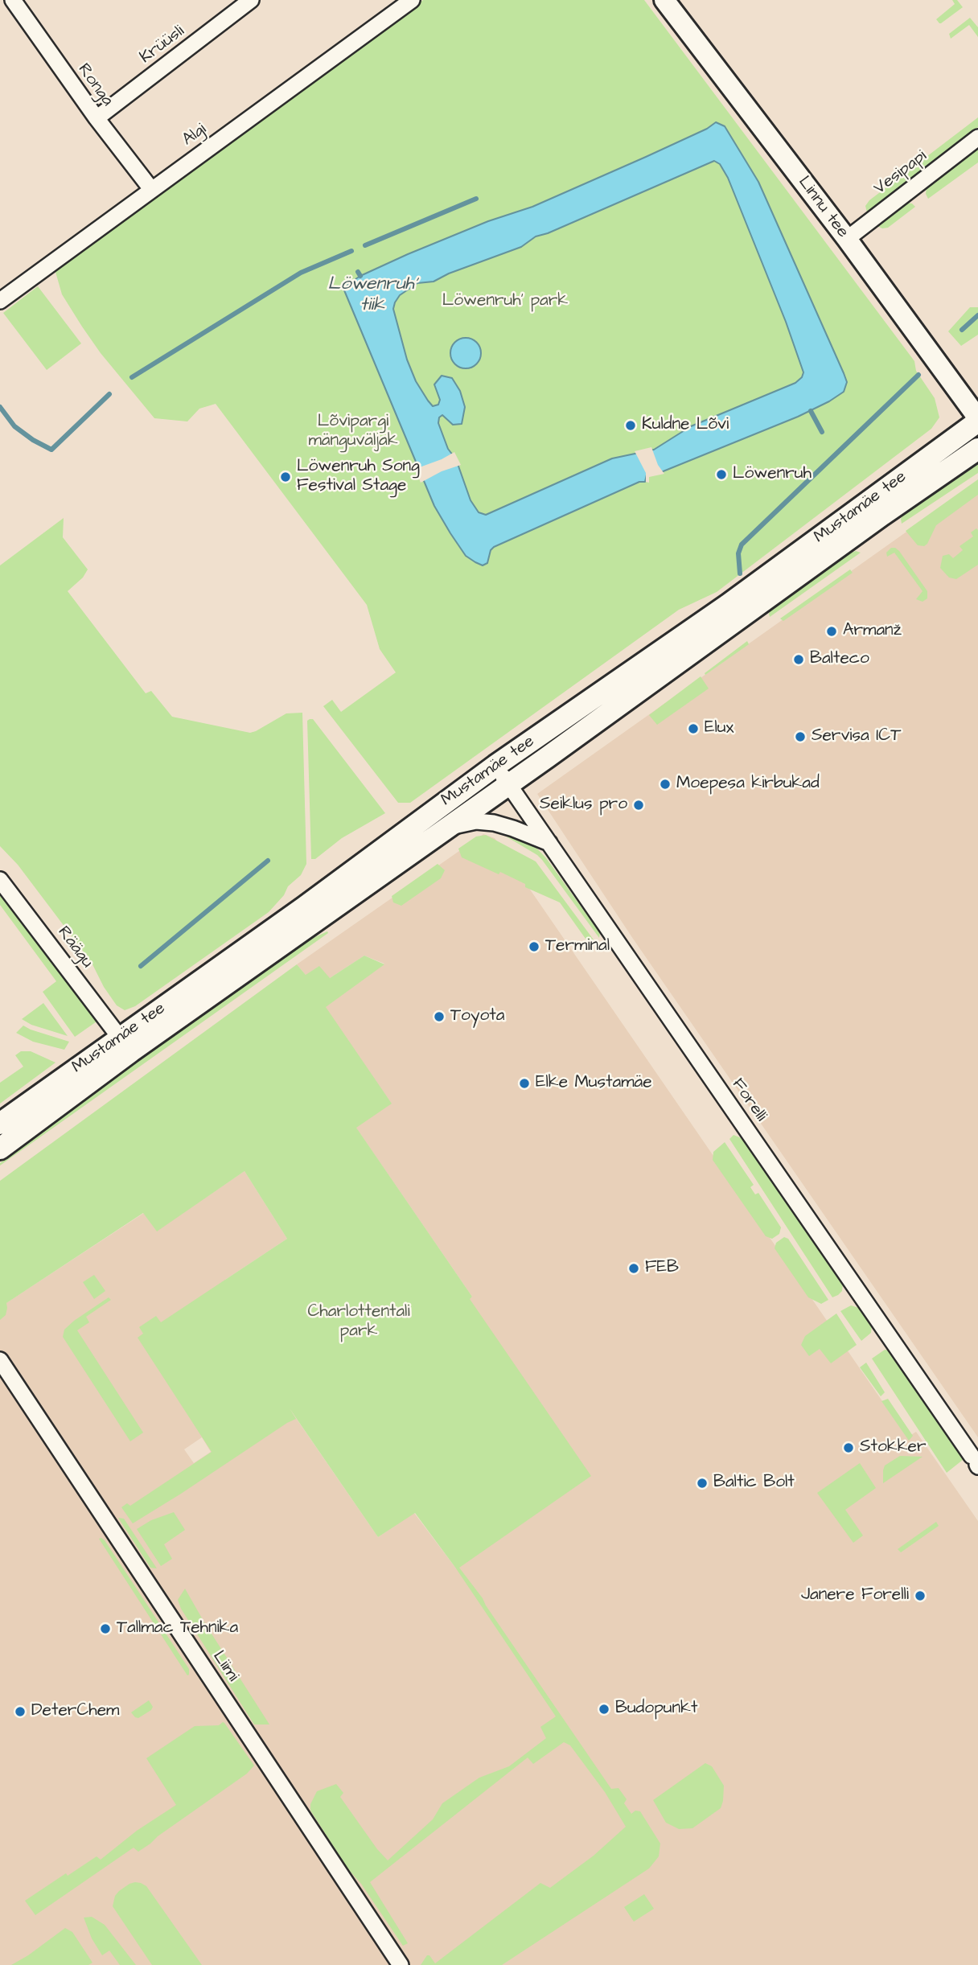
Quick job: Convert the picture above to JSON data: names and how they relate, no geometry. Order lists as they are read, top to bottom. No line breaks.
{"streets":{"main road":["Mustamäe tee"],"street":["Krüüsli","Ronga","Algi","Vesipapi","Linnu tee","Räägu","Forelli","Liimi"]},"crossings":[["Krüüsli","Ronga"],["Ronga","Algi"],["Vesipapi","Linnu tee"],["Linnu tee","Mustamäe tee"],["Mustamäe tee","Räägu"],["Mustamäe tee","Forelli"]],"water":["Löwenruh' tiik"],"parks":["Löwenruh' park","Lõvipargi mänguväljak","Charlottentali park"],"places":["Kuldne Lõvi","Löwenruh","Löwenruh Song Festival Stage","Armanž","Balteco","Elux","Servisa ICT","Moepesa kirbukad","Seiklus pro","Terminal","Toyota","Elke Mustamäe","FEB","Stokker","Baltic Bolt","Janere Forelli","Tallmac Tehnika","Budopunkt","DeterChem"]}
